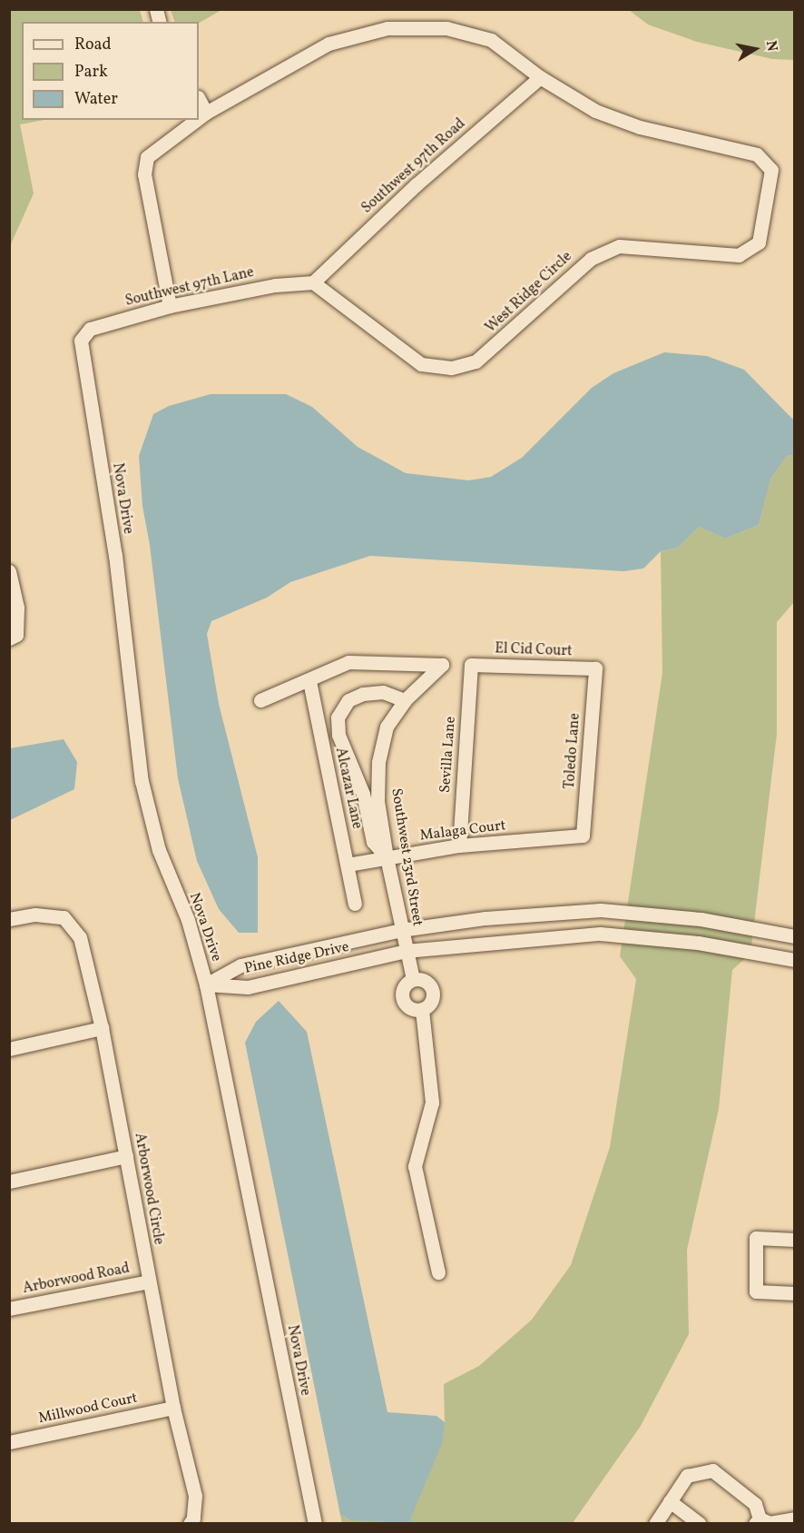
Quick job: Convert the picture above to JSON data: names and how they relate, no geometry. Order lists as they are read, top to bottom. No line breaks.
{"streets":{"street":["Southwest 97th Road","Southwest 97th Lane","West Ridge Circle","Nova Drive","El Cid Court","Toledo Lane","Sevilla Lane","Alcazar Lane","Malaga Court","Southwest 23rd Street","Pine Ridge Drive","Arborwood Circle","Arborwood Road","Millwood Court"]},"crossings":[["Southwest 97th Road","Southwest 97th Lane"],["Southwest 97th Road","West Ridge Circle"],["Southwest 97th Lane","West Ridge Circle"],["Southwest 97th Lane","Nova Drive"],["Nova Drive","Pine Ridge Drive"],["El Cid Court","Toledo Lane"],["El Cid Court","Sevilla Lane"],["Toledo Lane","Malaga Court"],["Sevilla Lane","Malaga Court"],["Alcazar Lane","Malaga Court"],["Alcazar Lane","Southwest 23rd Street"],["Malaga Court","Southwest 23rd Street"],["Southwest 23rd Street","Pine Ridge Drive"],["Arborwood Circle","Arborwood Road"],["Arborwood Circle","Millwood Court"]],"legend":["Road","Park","Water"],"north":"right"}
